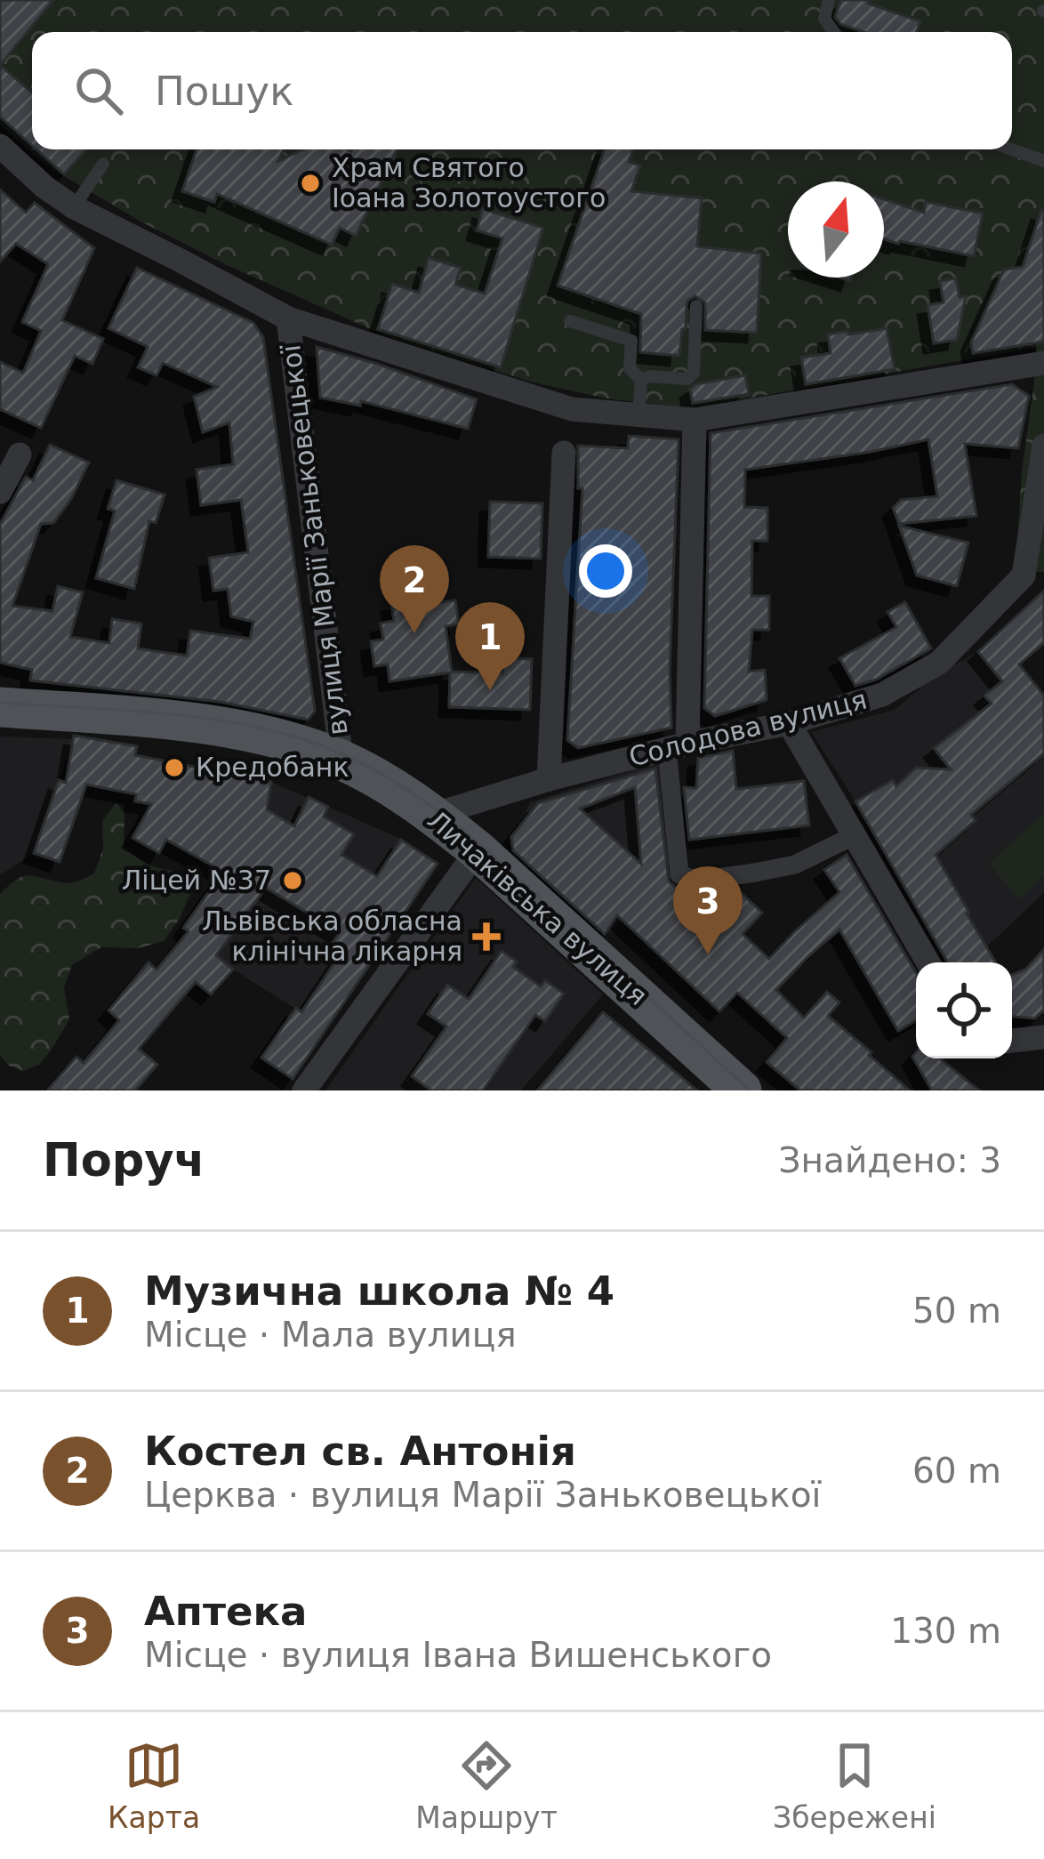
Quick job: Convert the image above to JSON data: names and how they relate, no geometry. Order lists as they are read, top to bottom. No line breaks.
{"streets":{"main road":["Личаківська вулиця"],"street":["вулиця Марії Заньковецької","Солодова вулиця"]},"crossings":[["вулиця Марії Заньковецької","Личаківська вулиця"],["Солодова вулиця","Личаківська вулиця"]],"places":{"other":["Храм Святого Іоана Золотоустого","Кредобанк","Ліцей №37"],"health":["Львівська обласна клінічна лікарня"]},"north":"top","page":{"search":"Пошук","pins":["2","1","3"],"heading":["Поруч","Знайдено: 3"],"list":[{"mark":"1","name":"Музична школа № 4","note":"Місце · Мала вулиця","value":"50 m"},{"mark":"2","name":"Костел св. Антонія","note":"Церква · вулиця Марії Заньковецької","value":"60 m"},{"mark":"3","name":"Аптека","note":"Місце · вулиця Івана Вишенського","value":"130 m"}],"nav":["Карта","Маршрут","Збережені"]}}
